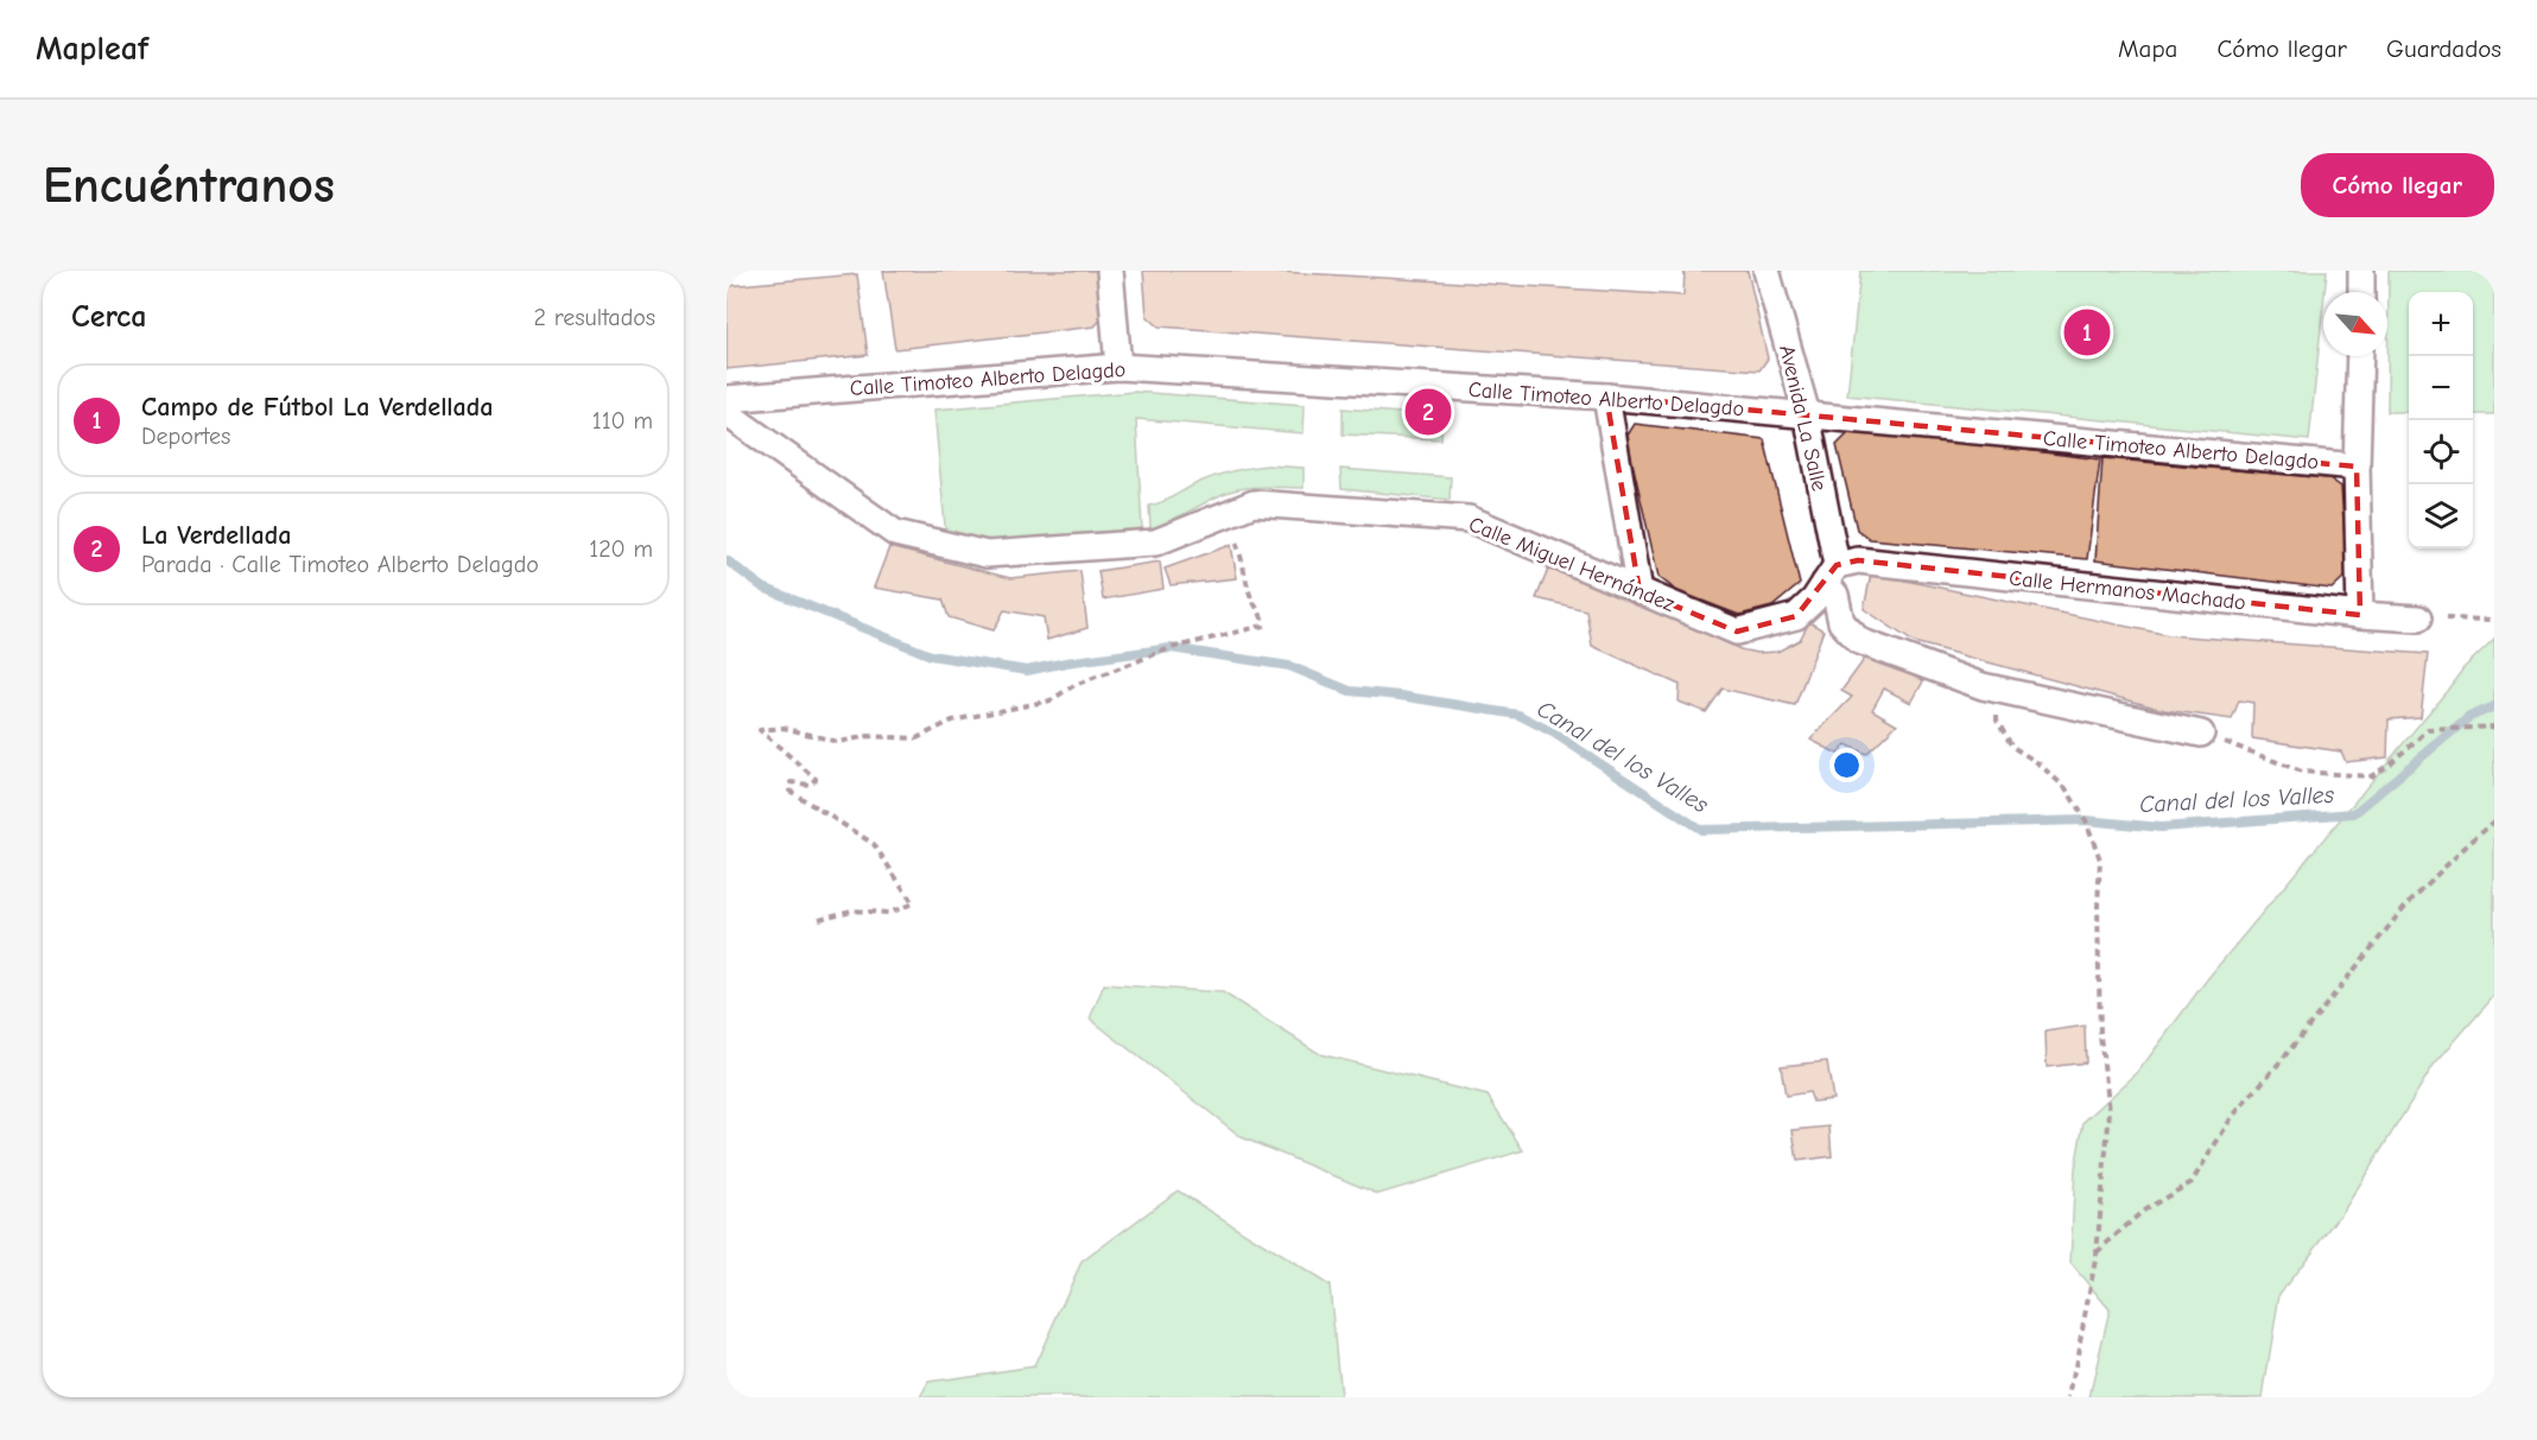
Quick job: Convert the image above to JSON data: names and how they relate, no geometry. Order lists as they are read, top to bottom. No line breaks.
{"streets":{"street":["Calle Timoteo Alberto Delagdo","Avenida La Salle","Calle Miguel Hernández","Calle Hermanos Machado"]},"crossings":[["Calle Timoteo Alberto Delagdo","Avenida La Salle"],["Avenida La Salle","Calle Miguel Hernández"],["Avenida La Salle","Calle Hermanos Machado"],["Calle Miguel Hernández","Calle Hermanos Machado"]],"water":["Canal del los Valles"],"north":"bottom right","page":{"header":"Mapleaf","nav":["Mapa","Cómo llegar","Guardados"],"buttons":"Cómo llegar","title":"Encuéntranos","heading":["Cerca","2 resultados"],"map_buttons":["+","−"],"pins":["1","2"],"list":[{"mark":"1","name":"Campo de Fútbol La Verdellada","note":"Deportes","value":"110 m"},{"mark":"2","name":"La Verdellada","note":"Parada · Calle Timoteo Alberto Delagdo","value":"120 m"}]}}
